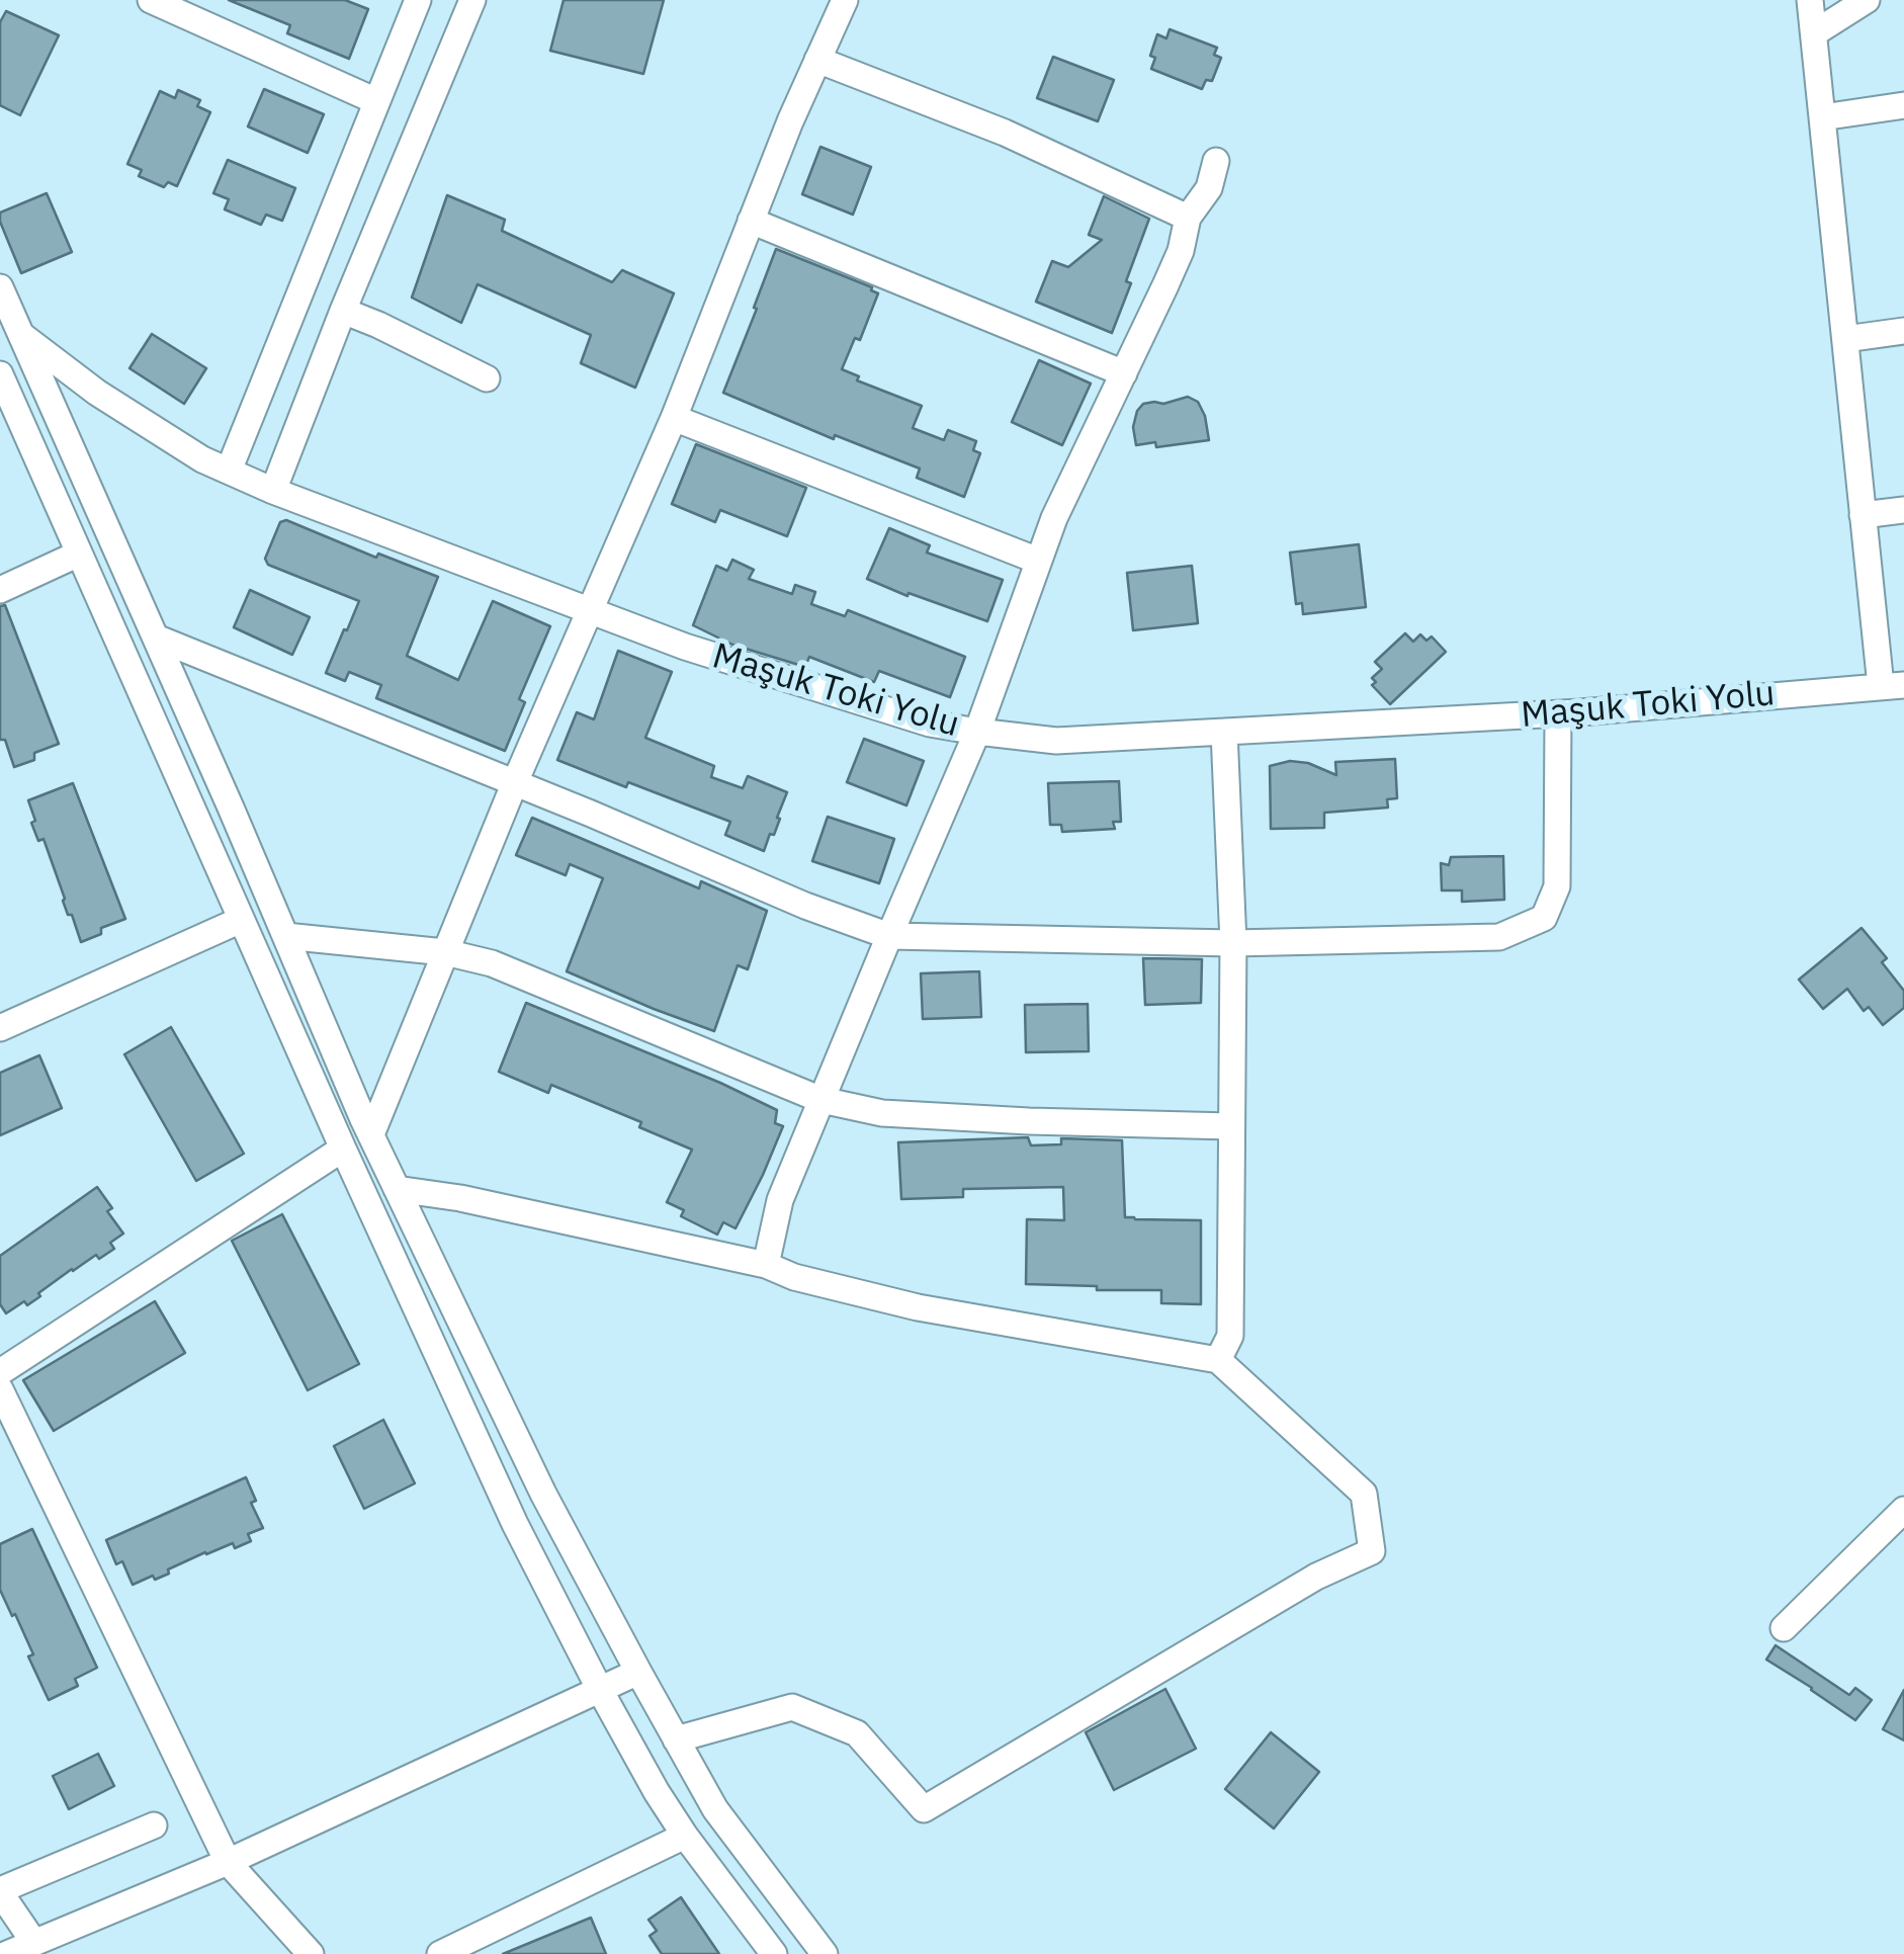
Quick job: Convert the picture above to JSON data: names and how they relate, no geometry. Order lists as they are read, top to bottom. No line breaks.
{"streets":{"street":["Maşuk Toki Yolu"]}}
